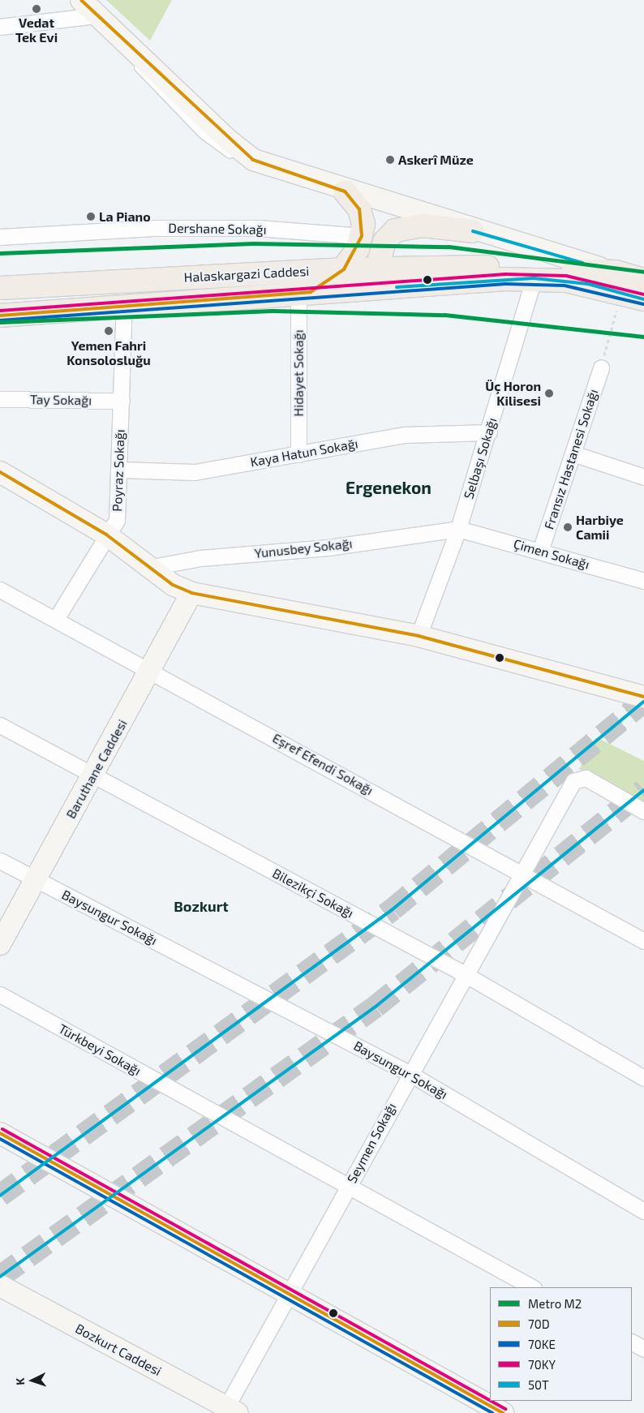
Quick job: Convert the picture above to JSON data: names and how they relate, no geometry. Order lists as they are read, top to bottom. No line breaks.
{"streets":{"main road":["Halaskargazi Caddesi","Baruthane Caddesi","Bozkurt Caddesi"],"street":["Dershane Sokağı","Hidayet Sokağı","Tay Sokağı","Kaya Hatun Sokağı","Selbaşı Sokağı","Fransız Hastanesi Sokağı","Poyraz Sokağı","Yunusbey Sokağı","Çimen Sokağı","Eşref Efendi Sokağı","Bilezikçi Sokağı","Baysungur Sokağı","Türkbeyi Sokağı","Seymen Sokağı"]},"crossings":[["Halaskargazi Caddesi","Hidayet Sokağı"],["Halaskargazi Caddesi","Selbaşı Sokağı"],["Halaskargazi Caddesi","Poyraz Sokağı"],["Hidayet Sokağı","Kaya Hatun Sokağı"],["Tay Sokağı","Poyraz Sokağı"],["Kaya Hatun Sokağı","Selbaşı Sokağı"],["Kaya Hatun Sokağı","Poyraz Sokağı"],["Selbaşı Sokağı","Yunusbey Sokağı"],["Selbaşı Sokağı","Çimen Sokağı"],["Fransız Hastanesi Sokağı","Çimen Sokağı"],["Poyraz Sokağı","Eşref Efendi Sokağı"],["Yunusbey Sokağı","Çimen Sokağı"],["Eşref Efendi Sokağı","Baruthane Caddesi"],["Eşref Efendi Sokağı","Seymen Sokağı"],["Baruthane Caddesi","Bilezikçi Sokağı"],["Baruthane Caddesi","Baysungur Sokağı"],["Bilezikçi Sokağı","Seymen Sokağı"],["Baysungur Sokağı","Seymen Sokağı"],["Türkbeyi Sokağı","Seymen Sokağı"],["Seymen Sokağı","Bozkurt Caddesi"]],"districts":["Ergenekon","Bozkurt"],"places":["Vedat Tek Evi","Askerî Müze","La Piano","Yemen Fahri Konsolosluğu","Üç Horon Kilisesi","Harbiye Camii"],"lines":["transit line 70D","transit line 50T","metro line M2","transit line 70KY","transit line 70KE"],"legend":["Metro M2","70D","70KE","70KY","50T"],"north":"left"}
